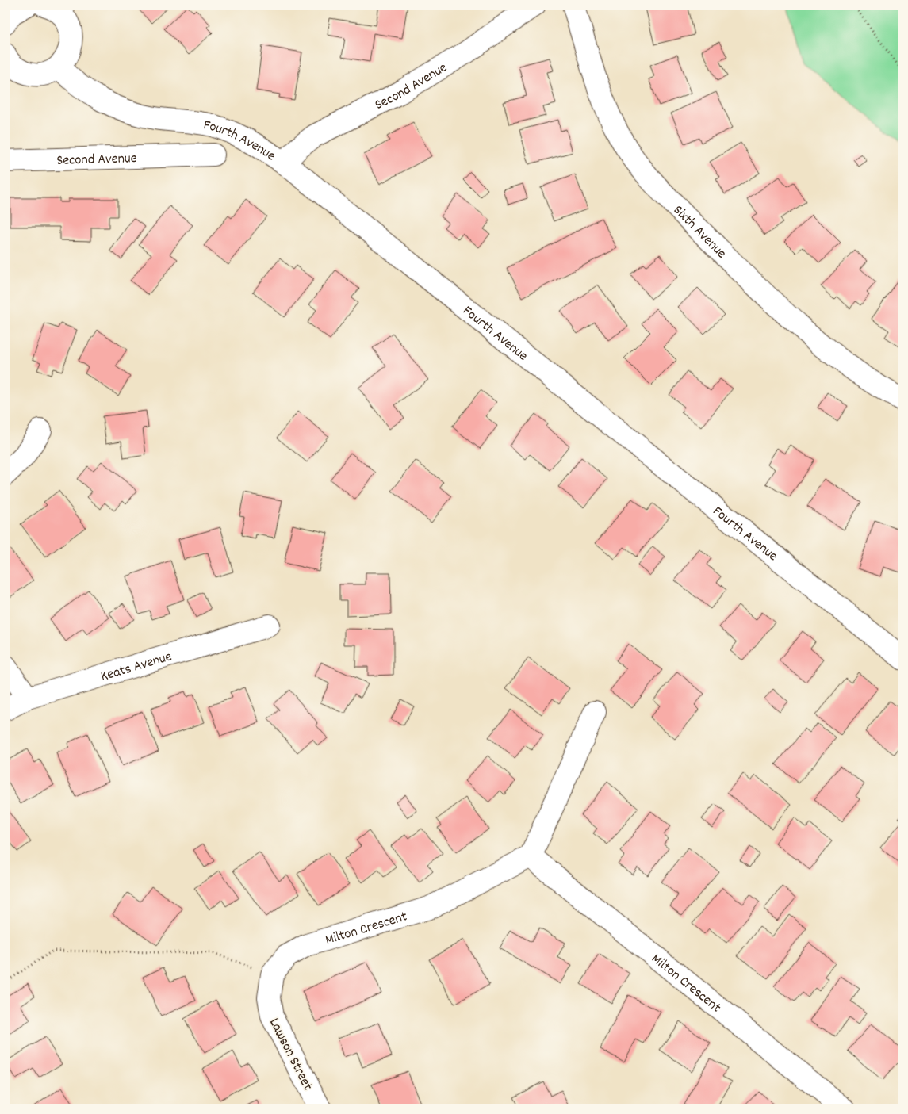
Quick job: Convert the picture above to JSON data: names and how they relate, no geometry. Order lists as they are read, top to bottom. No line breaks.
{"streets":{"street":["Second Avenue","Fourth Avenue","Sixth Avenue","Keats Avenue","Milton Crescent","Lawson Street"]},"crossings":[["Second Avenue","Fourth Avenue"],["Milton Crescent","Lawson Street"]]}
